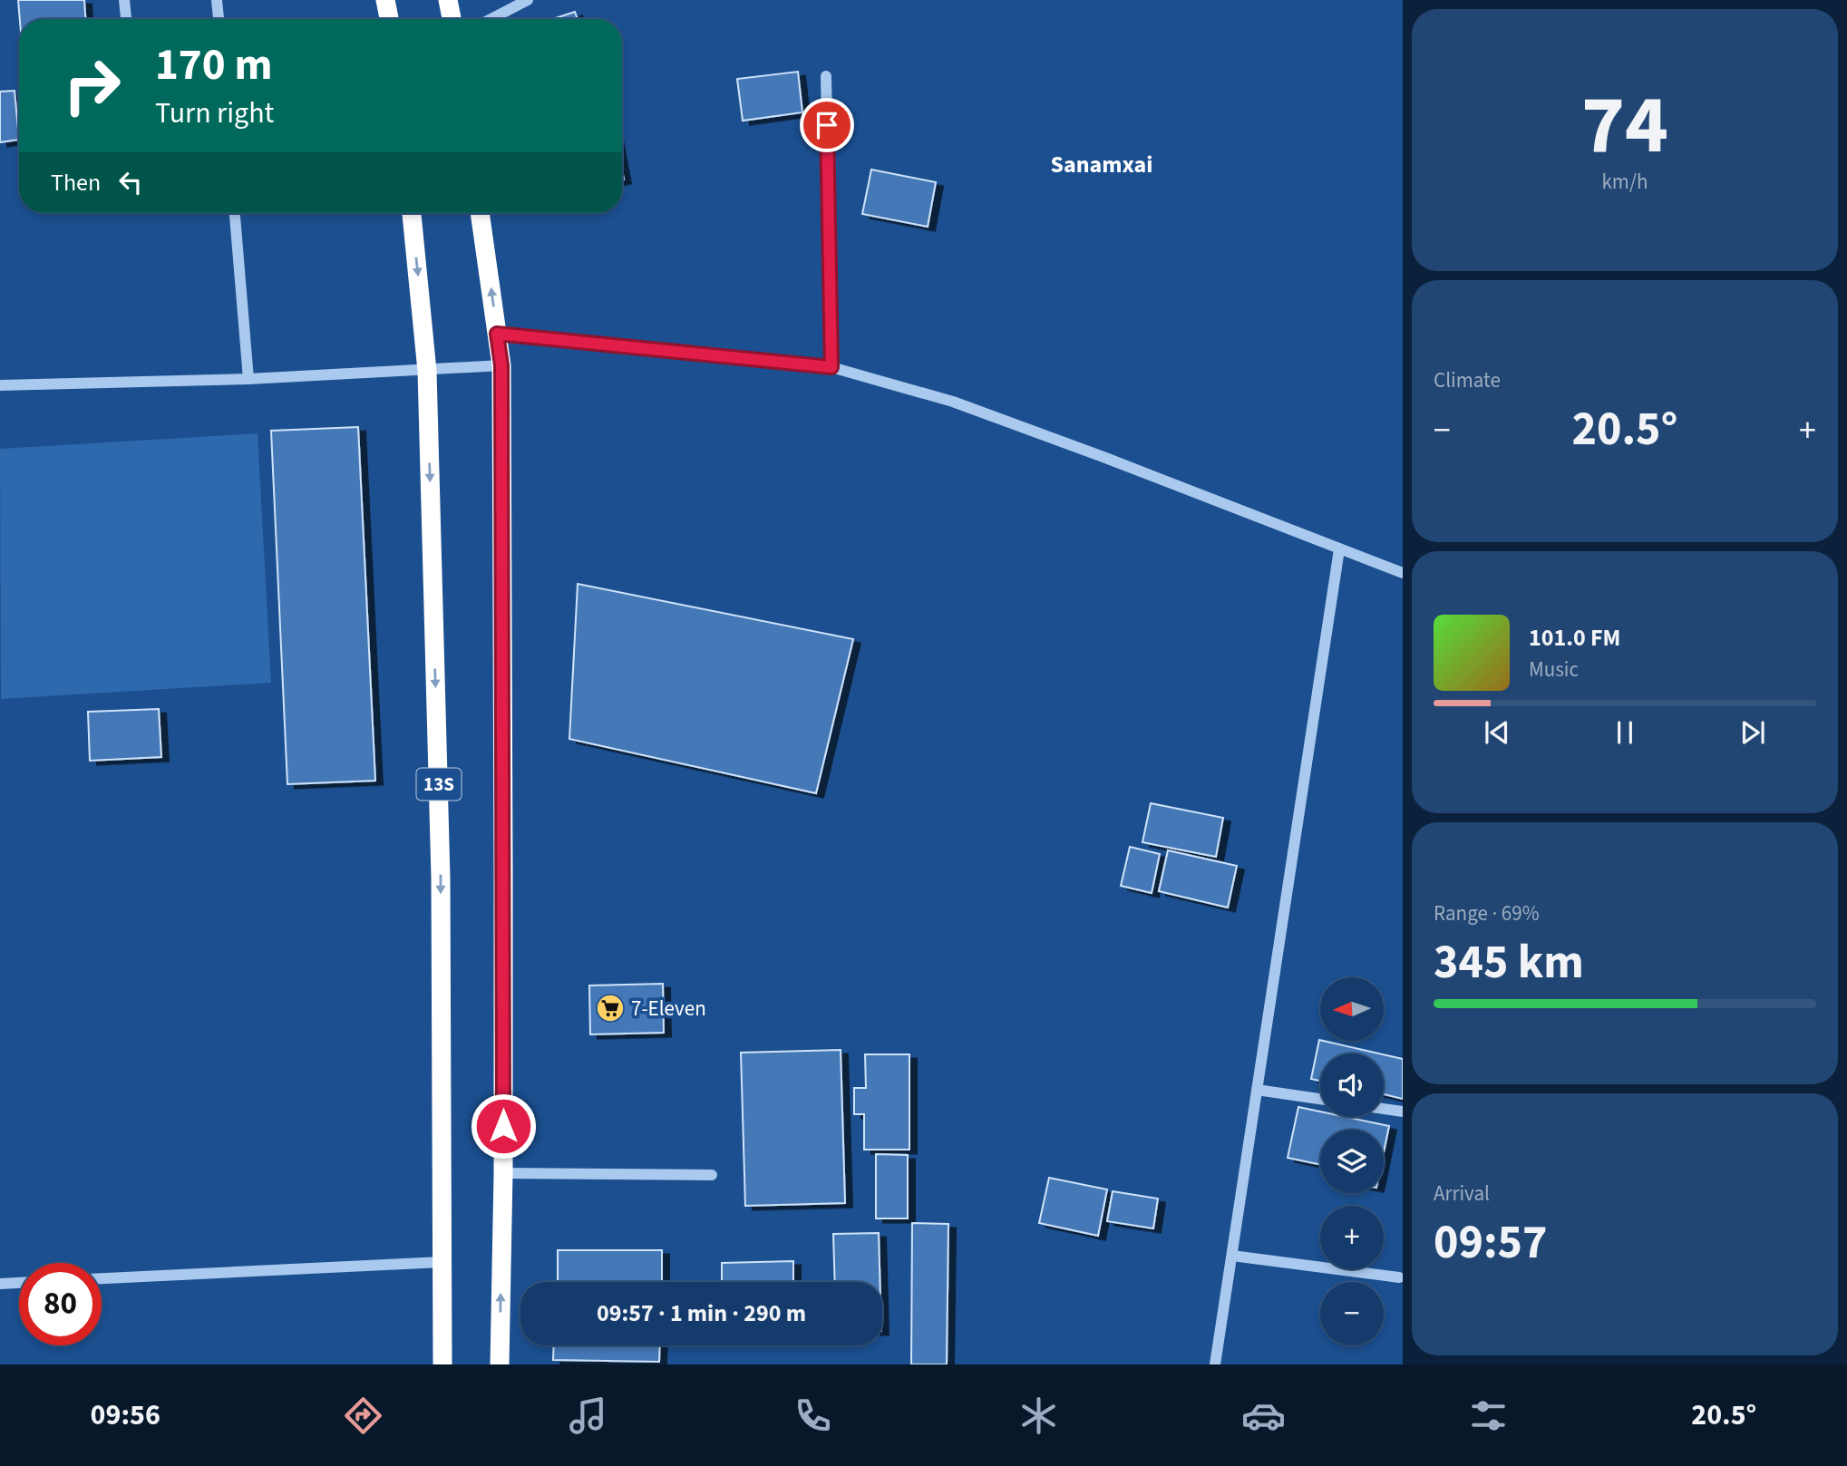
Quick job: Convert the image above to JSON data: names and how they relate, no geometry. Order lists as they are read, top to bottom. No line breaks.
{"streets":{"highway":["13S"]},"districts":["Sanamxai"],"places":{"supermarket":["7-Eleven"]},"north":"left","page":{"tile":[["74","km/h"],"Climate",["Range · 69%","345 km"],["Arrival","09:57"]],"turn":["170 m","Turn right"],"then":"Then","heat":["−","20.5°","+"],"song":["101.0 FM","Music"],"map_buttons":["+","−"],"limit":"80","trip":"09:57 · 1 min · 290 m","tabs":["09:56","20.5°"]}}
